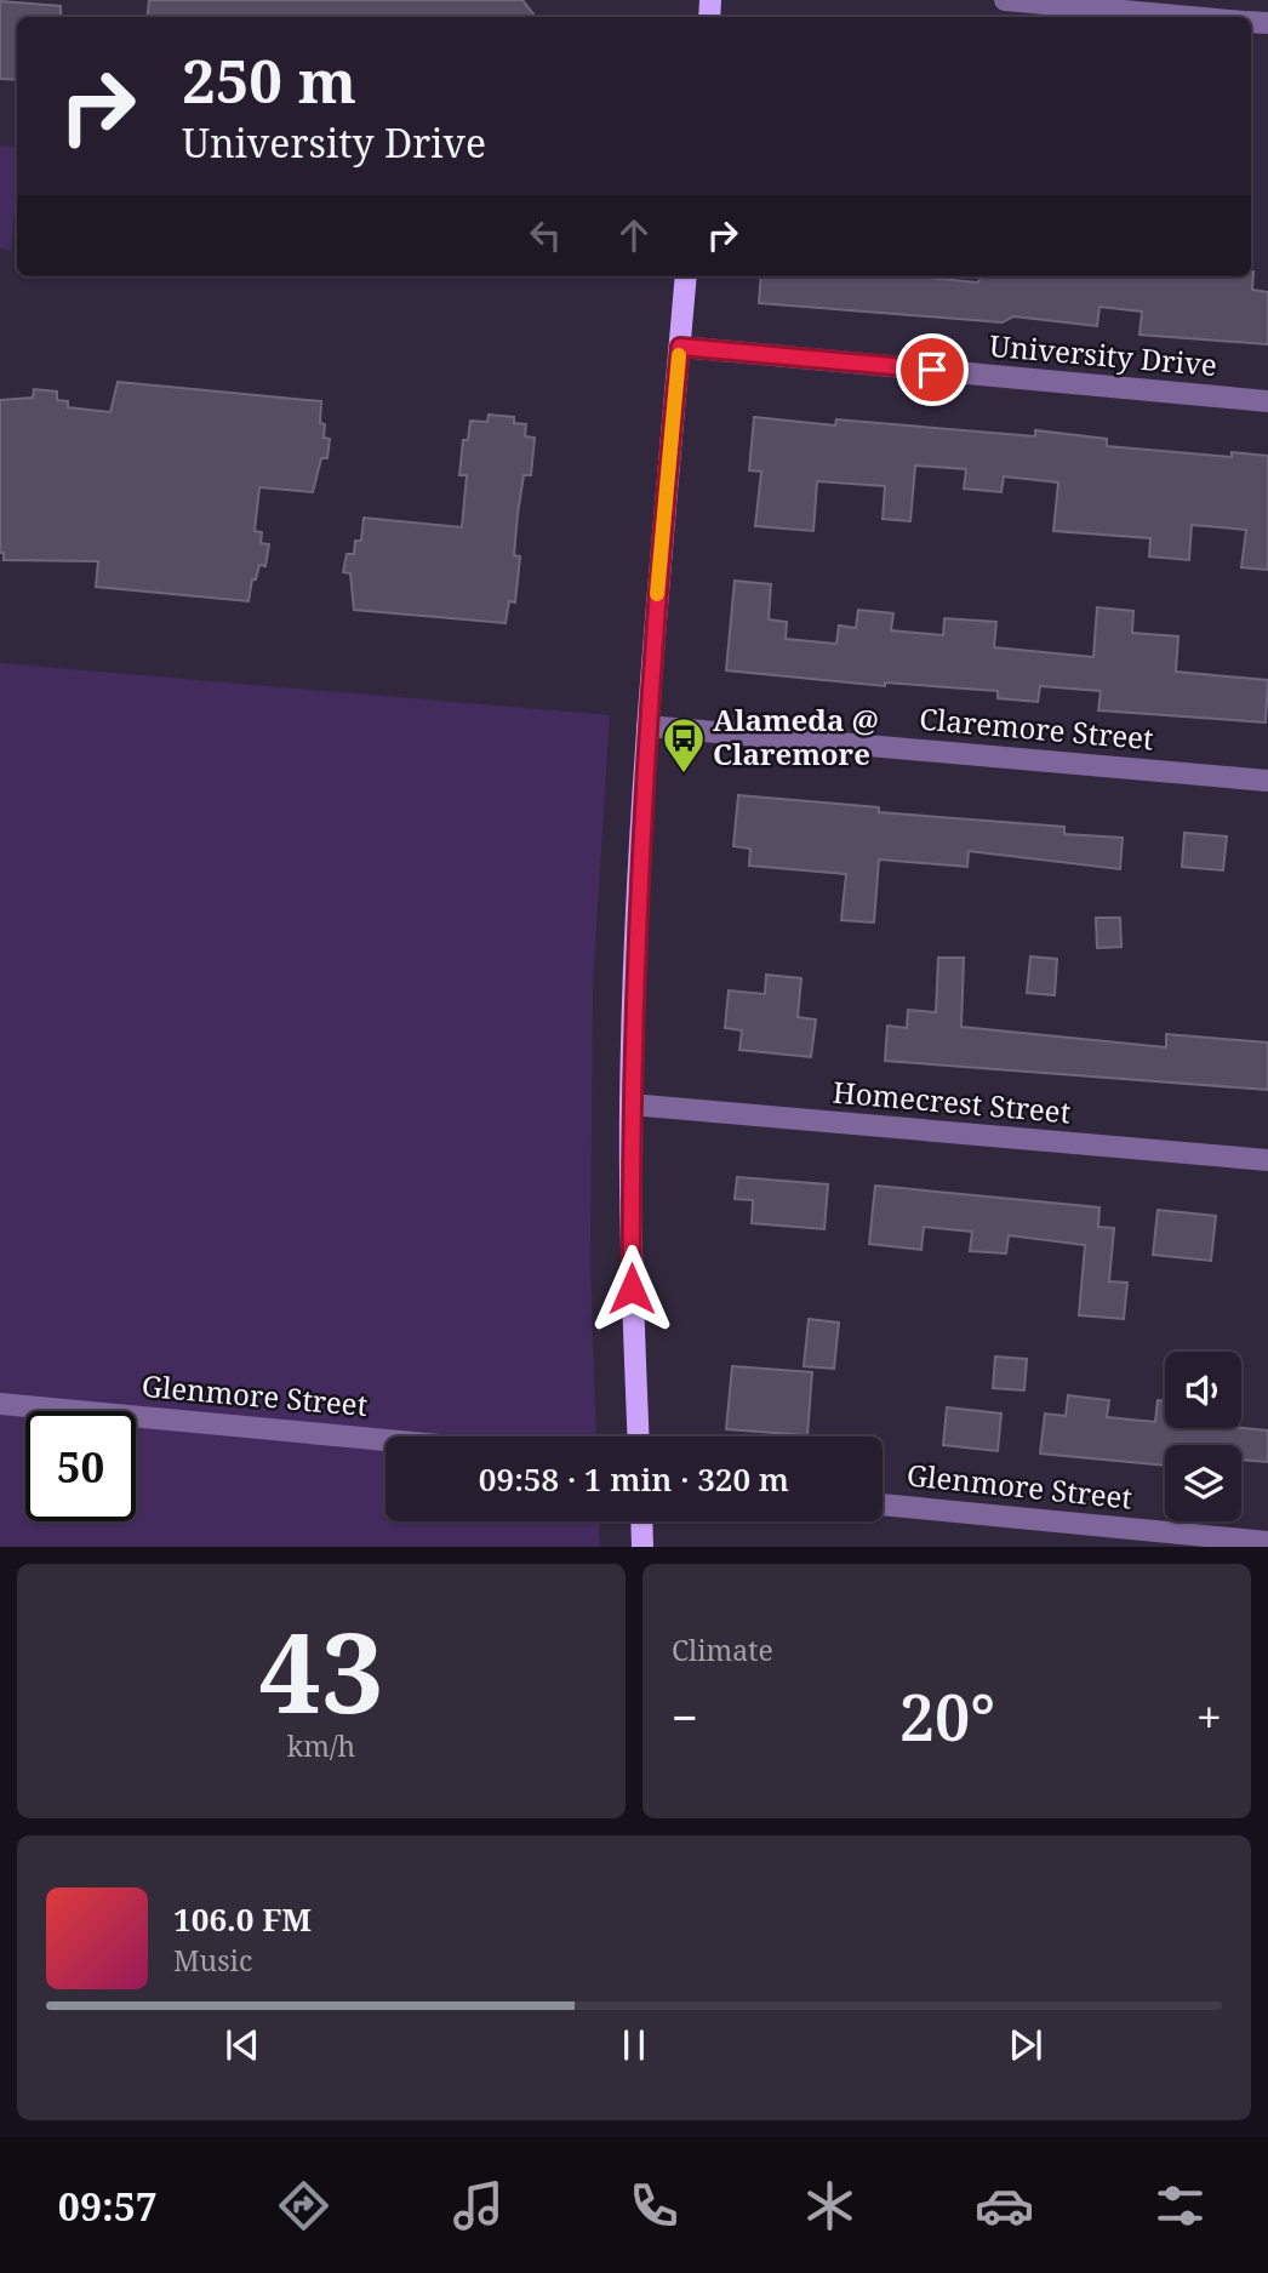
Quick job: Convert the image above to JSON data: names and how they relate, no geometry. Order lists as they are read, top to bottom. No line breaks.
{"streets":{"street":["University Drive","Claremore Street","Homecrest Street","Glenmore Street"]},"places":{"bus stop":["Alameda @ Claremore"]},"page":{"turn":["250 m","University Drive"],"limit":"50","trip":"09:58 · 1 min · 320 m","tile":[["43","km/h"],"Climate"],"heat":["−","20°","+"],"song":["106.0 FM","Music"],"tabs":"09:57"}}
